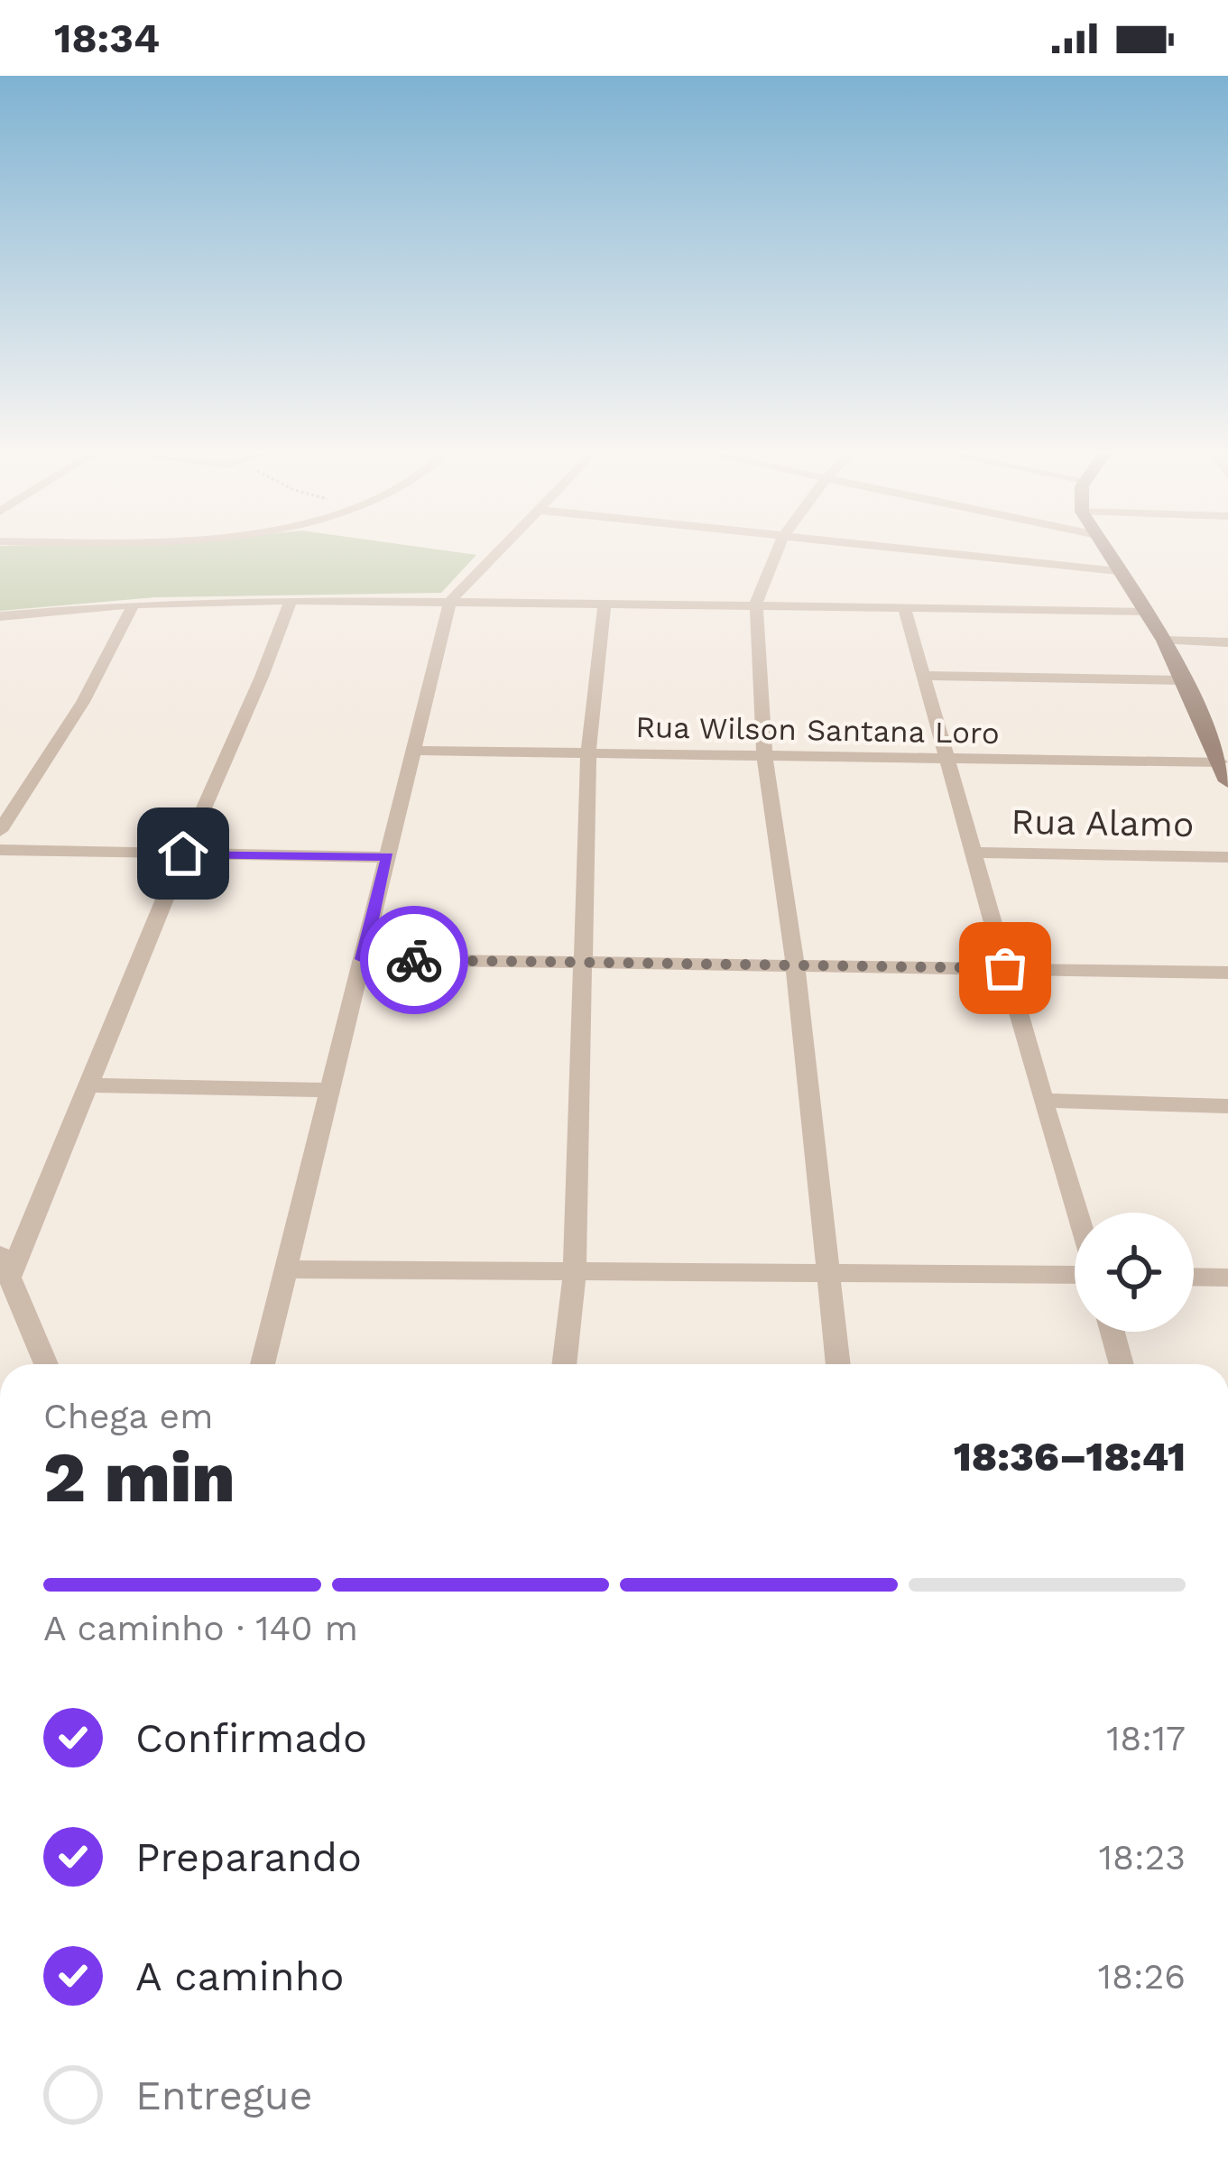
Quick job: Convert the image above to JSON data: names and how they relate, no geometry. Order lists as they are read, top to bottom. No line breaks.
{"streets":{"street":["Rua Wilson Santana Loro","Rua Alamo"]},"page":{"status":"18:34","heading":["2 min","Chega em","18:36–18:41"],"bar":"A caminho · 140 m","list":[["Confirmado","18:17"],["Preparando","18:23"],["A caminho","18:26"],"Entregue"]}}
